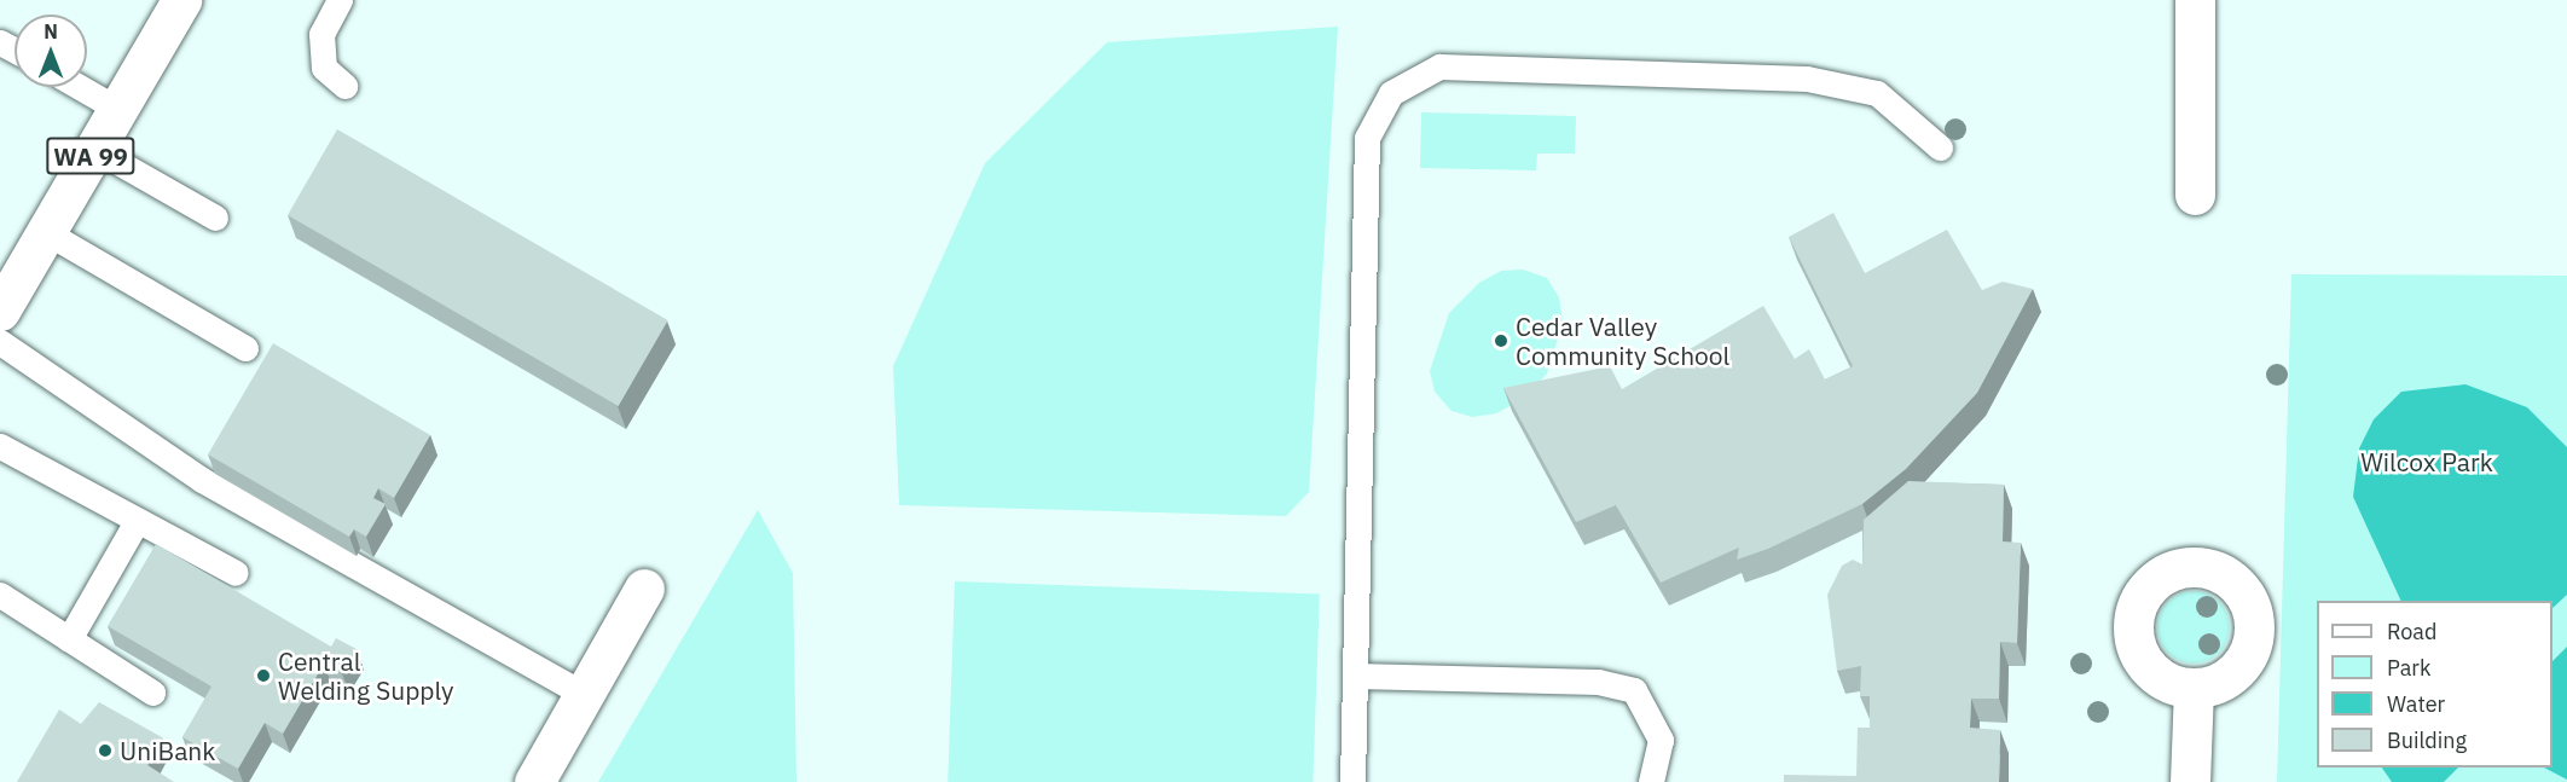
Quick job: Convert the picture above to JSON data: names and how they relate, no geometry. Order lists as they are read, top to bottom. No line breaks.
{"streets":{"main road":["WA 99"]},"parks":["Wilcox Park"],"places":["Cedar Valley Community School","Central Welding Supply","UniBank"],"legend":["Road","Park","Water","Building"],"north":"top"}
